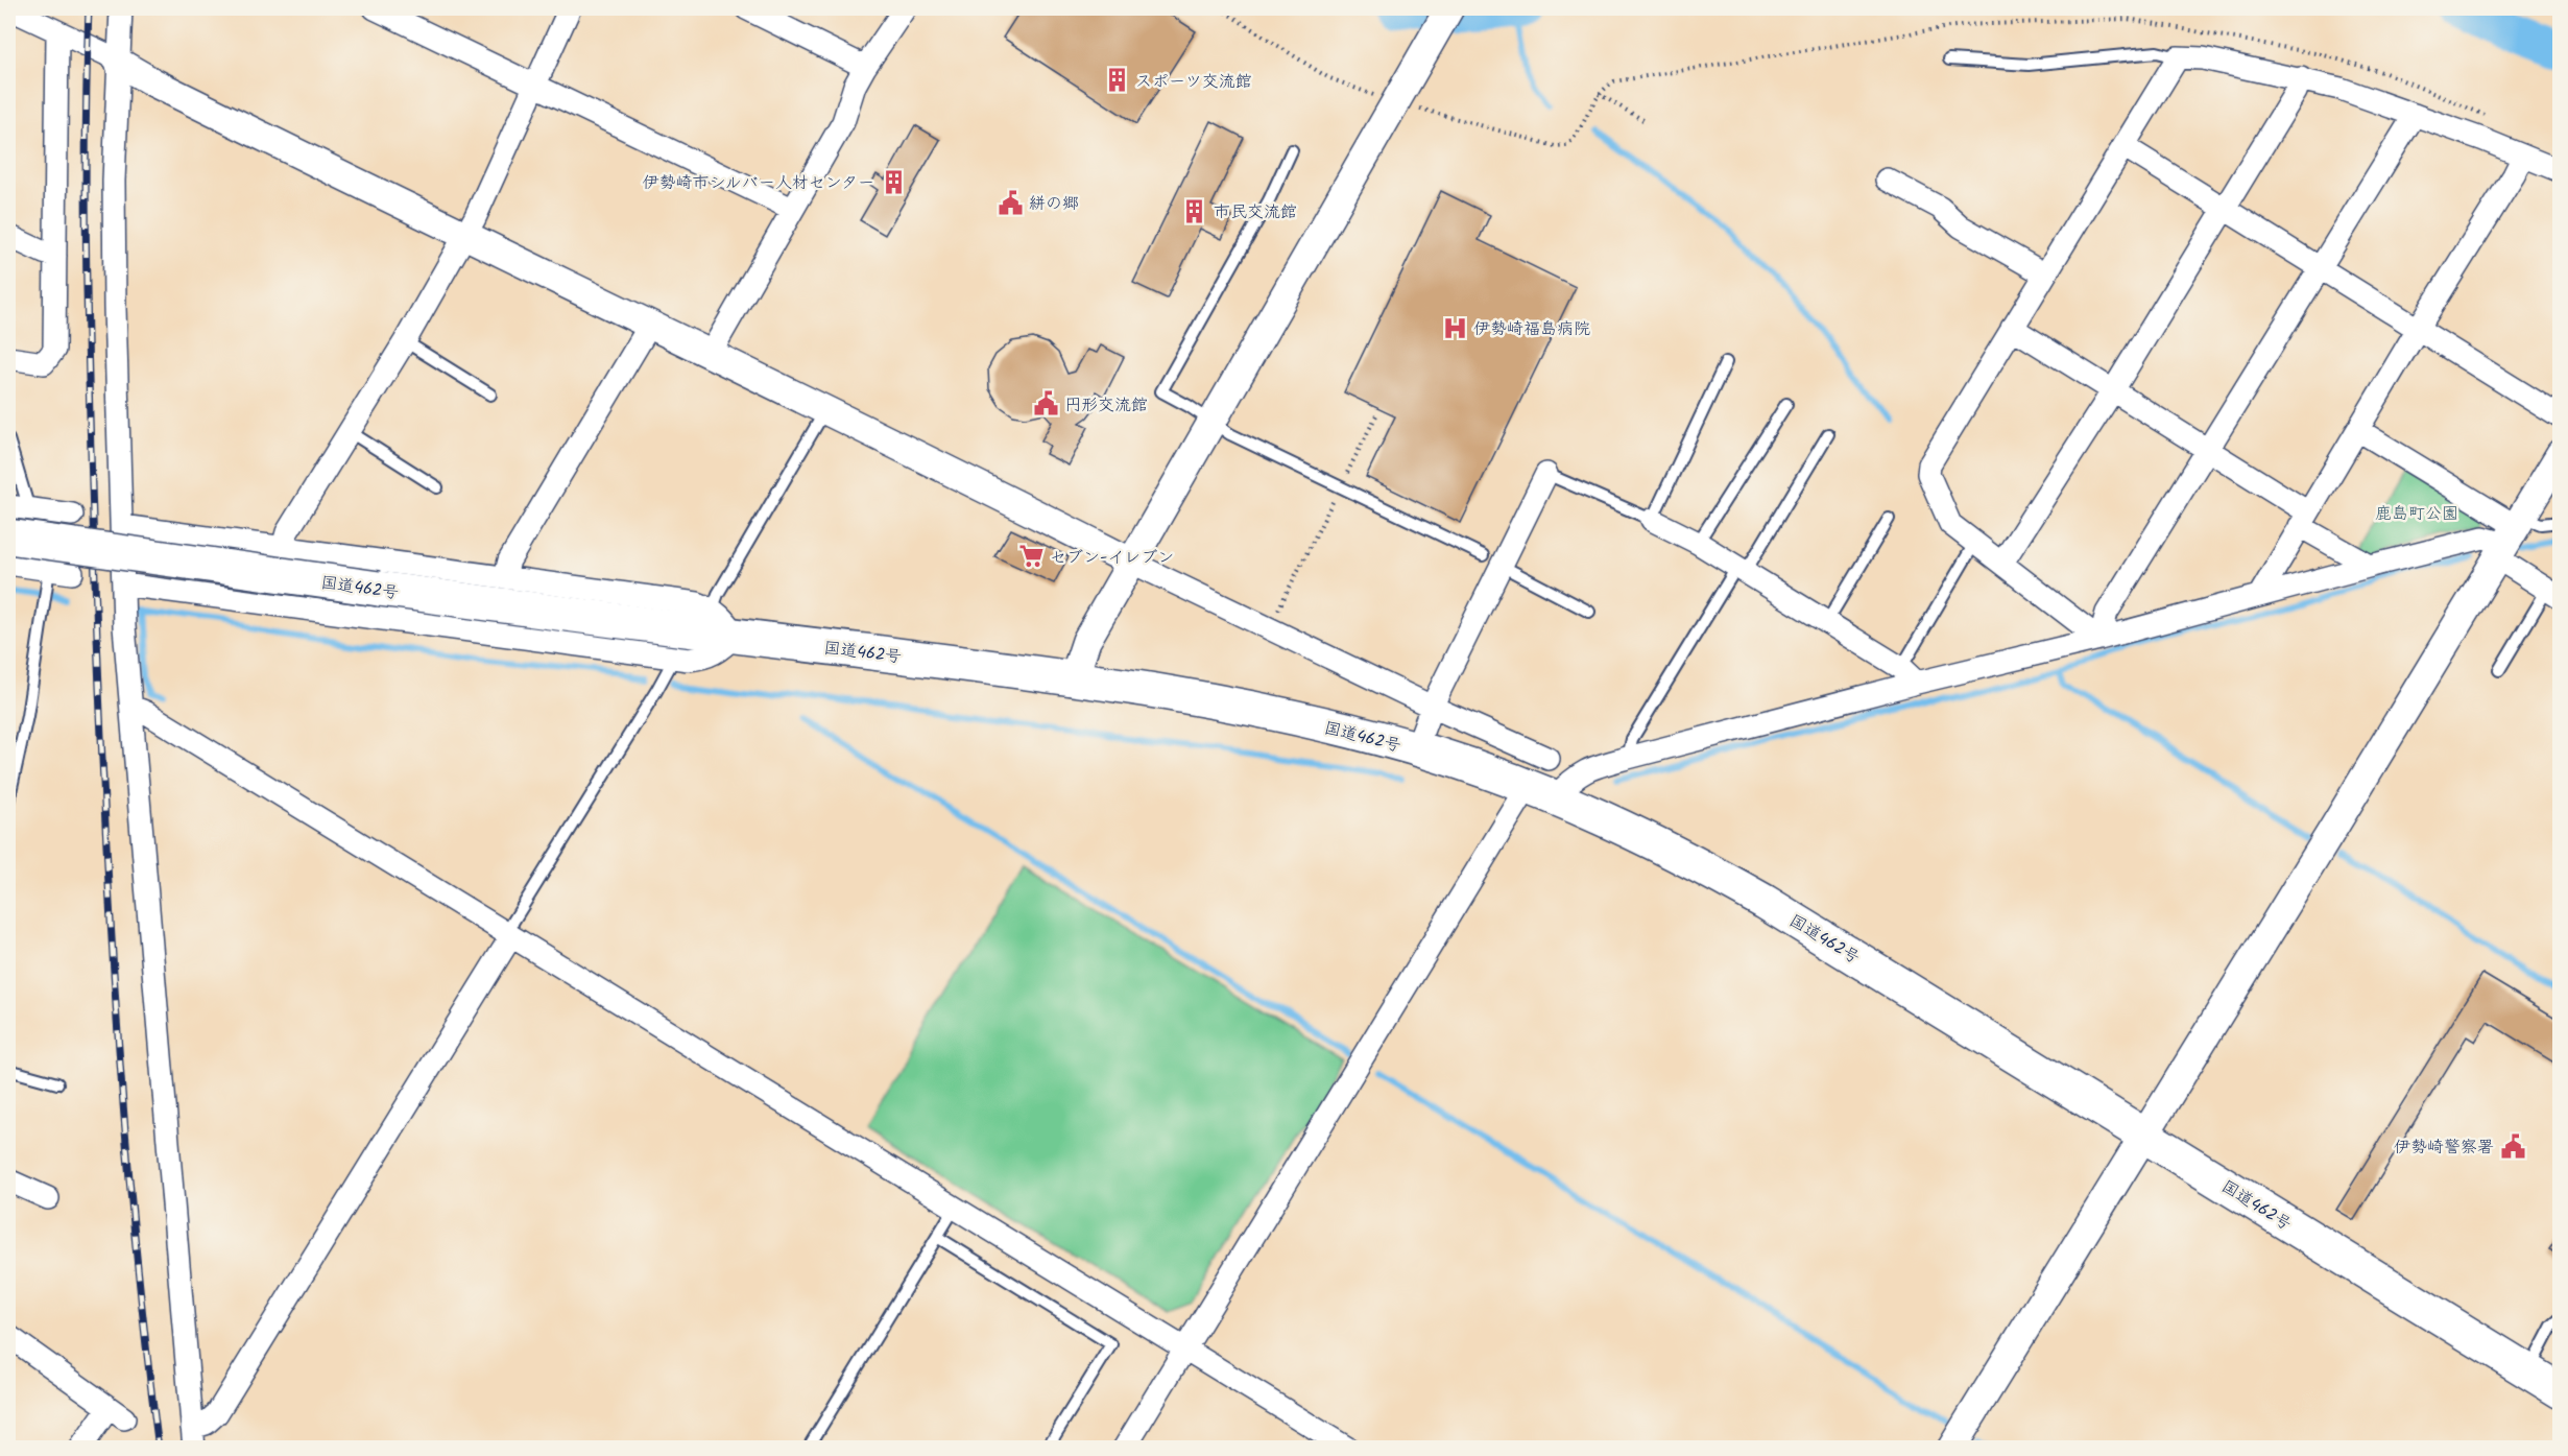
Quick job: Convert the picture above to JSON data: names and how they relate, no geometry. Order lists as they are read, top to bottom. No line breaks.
{"streets":{"highway":["国道462号"]},"parks":["鹿島町公園"],"places":{"building":["スポーツ交流館","伊勢崎市シルバー人材センター","市民交流館"],"public building":["絣の郷","円形交流館","伊勢崎警察署"],"hospital":["伊勢崎福島病院"],"supermarket":["セブン-イレブン"]}}
